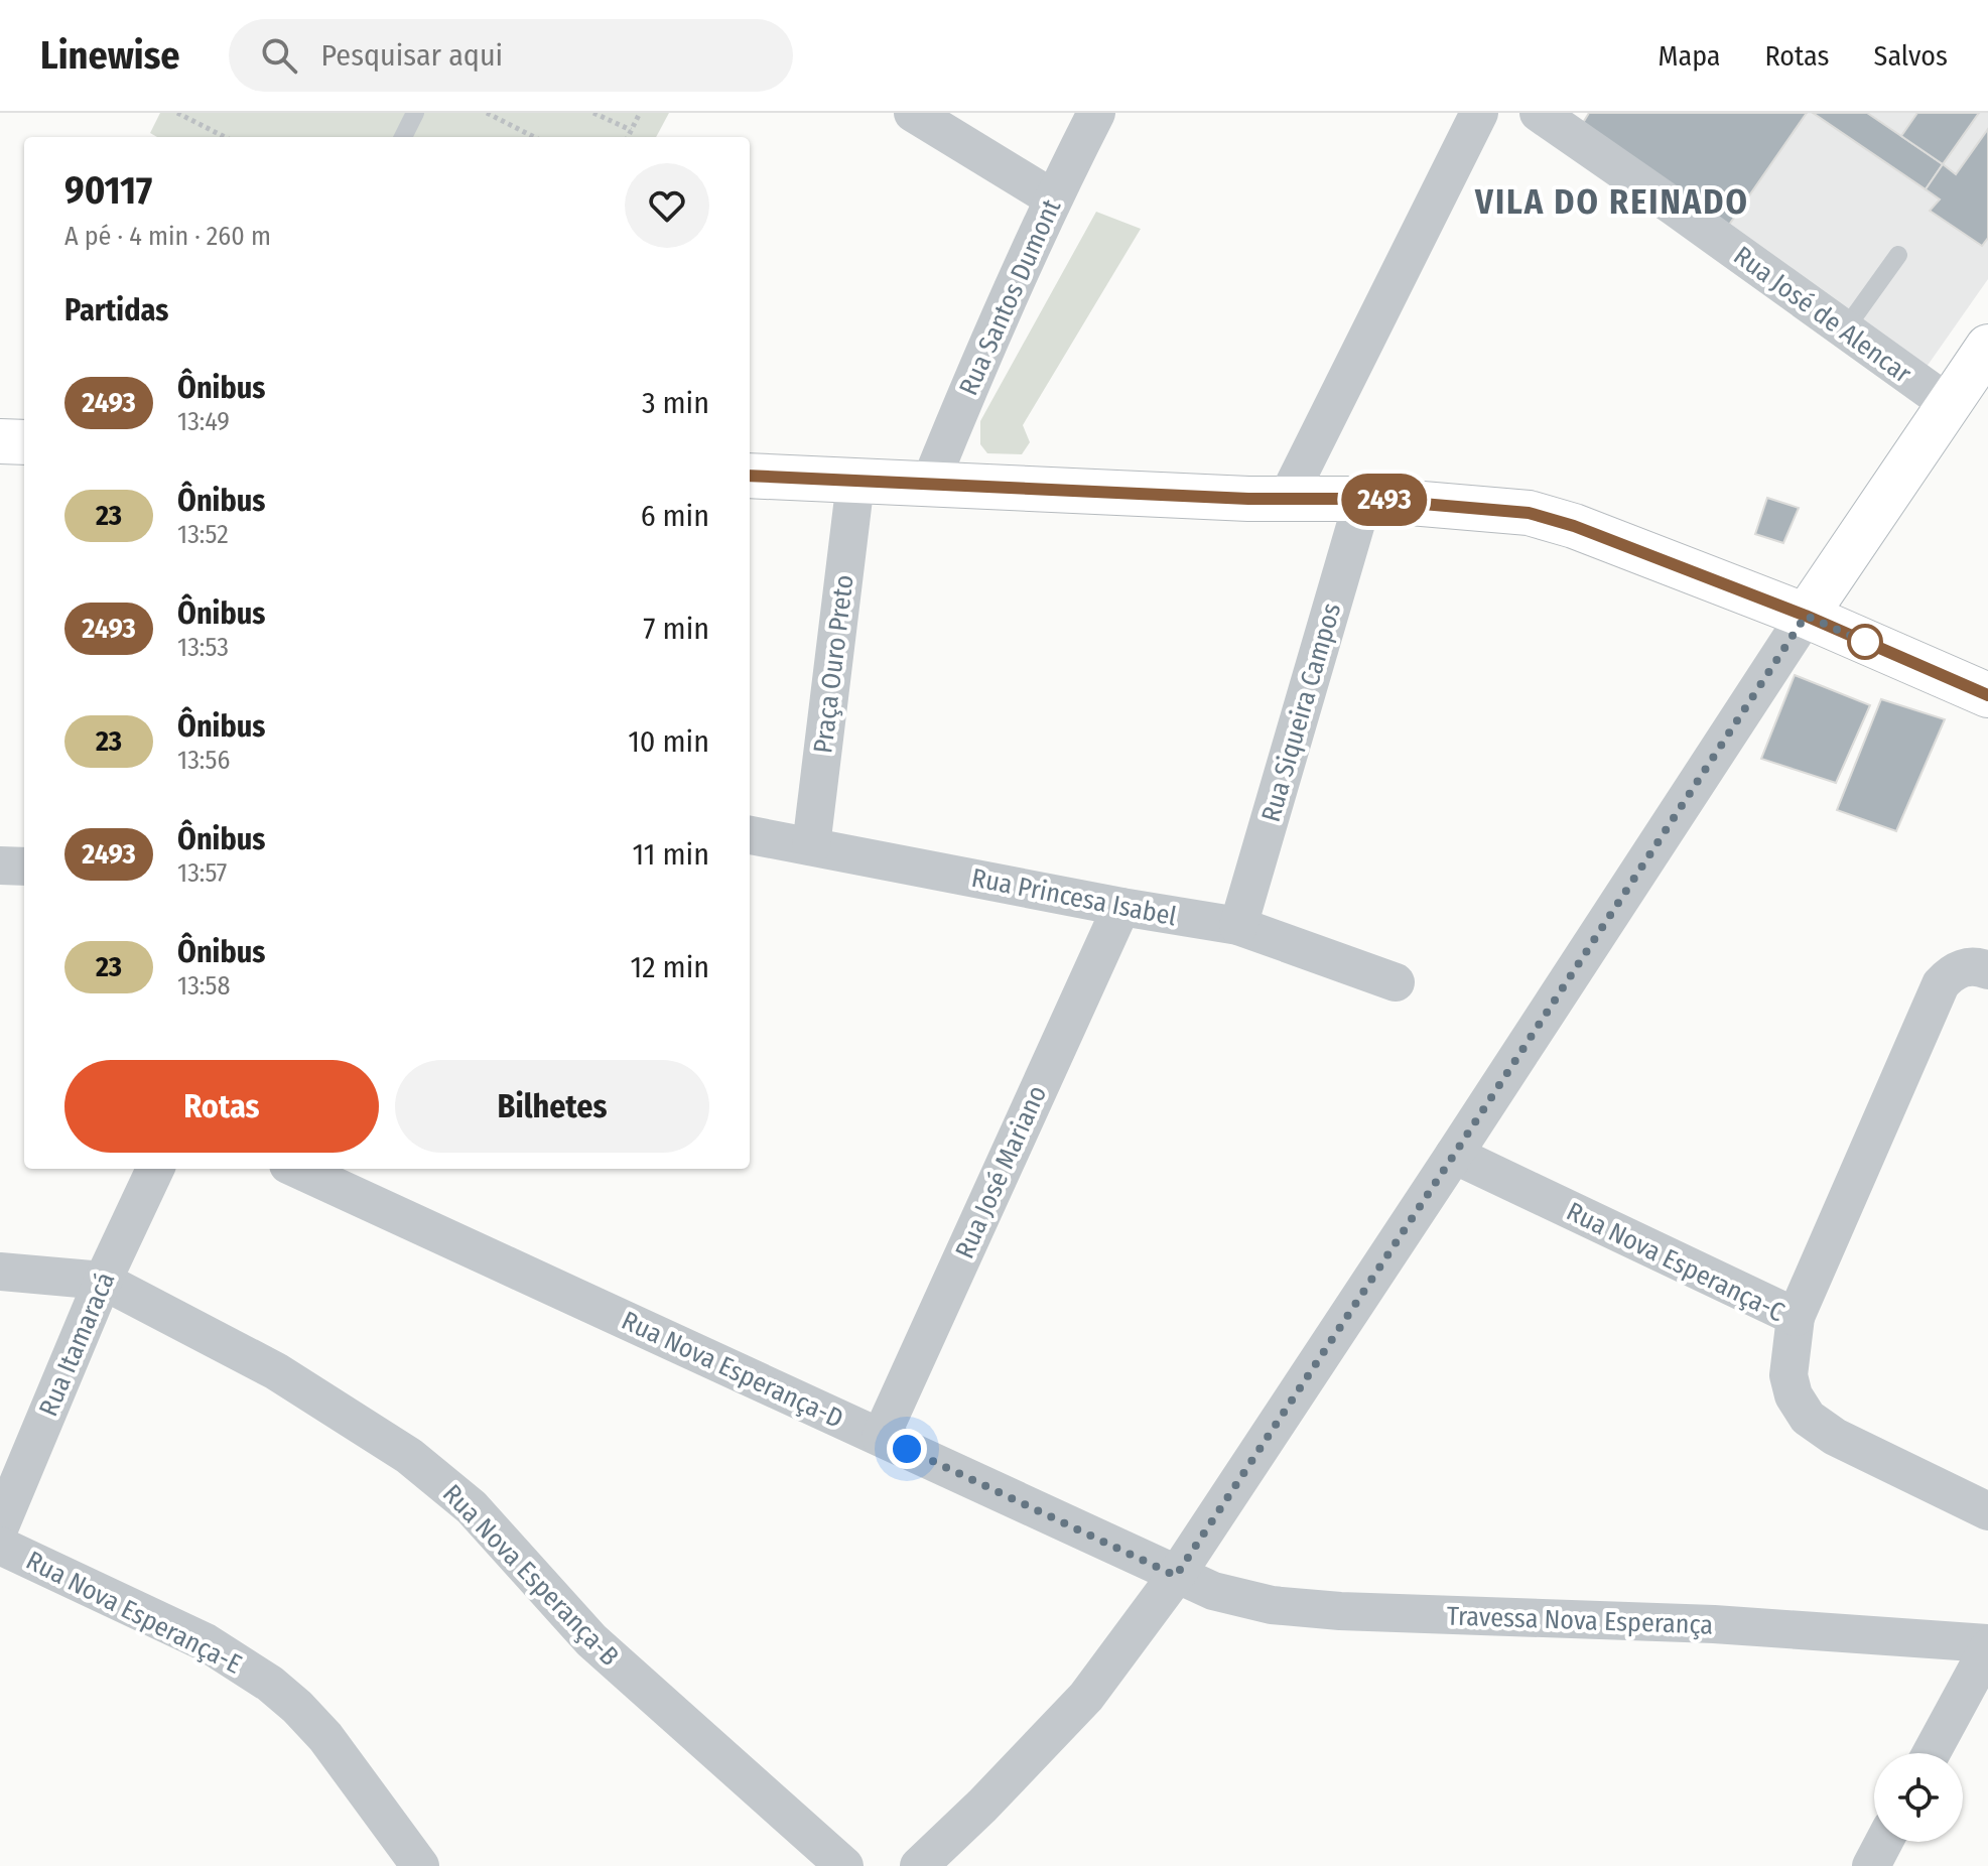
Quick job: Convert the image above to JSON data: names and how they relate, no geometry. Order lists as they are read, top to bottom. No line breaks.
{"streets":{"street":["Rua Santos Dumont","Rua José de Alencar","Praça Ouro Preto","Rua Siqueira Campos","Rua Princesa Isabel","Rua José Mariano","Rua Nova Esperança-C","Rua Itamaracá","Rua Nova Esperança-D","Rua Nova Esperança-B","Rua Nova Esperança-E","Travessa Nova Esperança"]},"crossings":[["Praça Ouro Preto","Rua Princesa Isabel"],["Rua Siqueira Campos","Rua Princesa Isabel"],["Rua Princesa Isabel","Rua José Mariano"],["Rua José Mariano","Rua Nova Esperança-D"],["Rua Itamaracá","Rua Nova Esperança-B"],["Rua Nova Esperança-D","Travessa Nova Esperança"]],"districts":["VILA DO REINADO"],"lines":["bus line 2493"],"page":{"header":"Linewise","search":"Pesquisar aqui","nav":["Mapa","Rotas","Salvos"],"on_map":"2493","heading":[["90117","A pé · 4 min · 260 m"],"Partidas"],"list":[{"mark":"2493","name":"Ônibus","note":"13:49","value":"3 min"},{"mark":"23","name":"Ônibus","note":"13:52","value":"6 min"},{"mark":"2493","name":"Ônibus","note":"13:53","value":"7 min"},{"mark":"23","name":"Ônibus","note":"13:56","value":"10 min"},{"mark":"2493","name":"Ônibus","note":"13:57","value":"11 min"},{"mark":"23","name":"Ônibus","note":"13:58","value":"12 min"}],"buttons":["Rotas","Bilhetes"]}}
